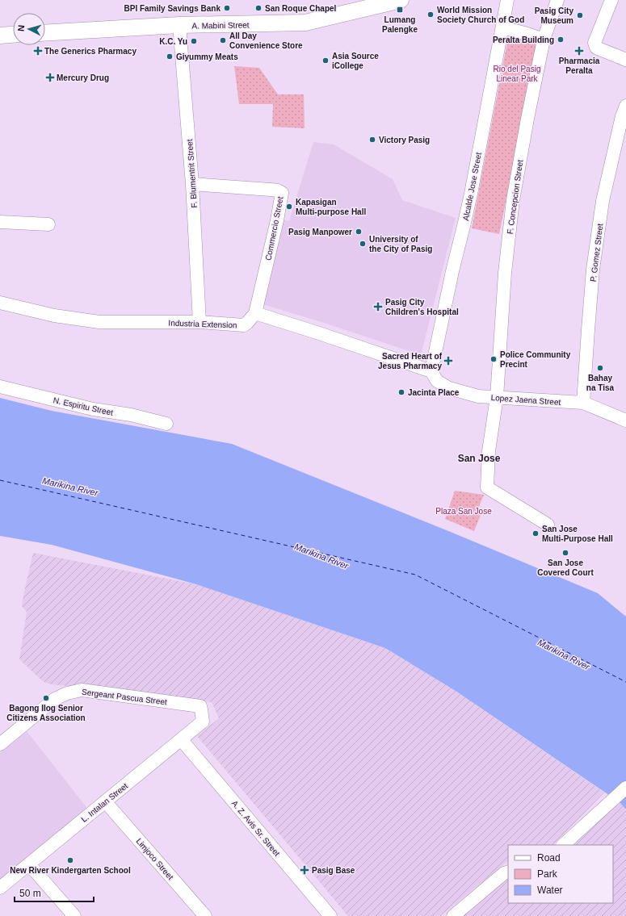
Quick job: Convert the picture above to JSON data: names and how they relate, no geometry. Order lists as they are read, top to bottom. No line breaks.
{"streets":{"main road":["A. Mabini Street"],"street":["F. Blumentrit Street","Alcalde Jose Street","F. Concepcion Street","Commercio Street","P. Gomez Street","Industria Extension","Lopez Jaena Street","N. Espiritu Street","Sergeant Pascua Street","L. Intalan Street","A. Z. Avis Sr. Street","Limjoco Street"]},"crossings":[["A. Mabini Street","F. Blumentrit Street"],["F. Blumentrit Street","Commercio Street"],["F. Blumentrit Street","Industria Extension"],["Alcalde Jose Street","Lopez Jaena Street"],["F. Concepcion Street","Lopez Jaena Street"],["Commercio Street","Industria Extension"],["P. Gomez Street","Lopez Jaena Street"],["Sergeant Pascua Street","L. Intalan Street"],["L. Intalan Street","A. Z. Avis Sr. Street"],["L. Intalan Street","Limjoco Street"]],"districts":["San Jose"],"water":["Marikina River"],"parks":["Rio del Pasig Linear Park","Plaza San Jose"],"places":{"other":["BPI Family Savings Bank","San Roque Chapel","World Mission Society Church of God","Pasig City Museum","Peralta Building","All Day Convenience Store","K.C. Yu","Giyummy Meats","Asia Source iCollege","Victory Pasig","Kapasigan Multi-purpose Hall","Pasig Manpower","University of the City of Pasig","Police Community Precint","Bahay na Tisa","Jacinta Place","San Jose Multi-Purpose Hall","San Jose Covered Court","Bagong Ilog Senior Citizens Association","New River Kindergarten School"],"transit":["Lumang Palengke"],"health":["The Generics Pharmacy","Pharmacia Peralta","Mercury Drug","Pasig City Children's Hospital","Sacred Heart of Jesus Pharmacy","Pasig Base"]},"legend":["Road","Park","Water"],"scale_bar":"50 m","north":"left"}
